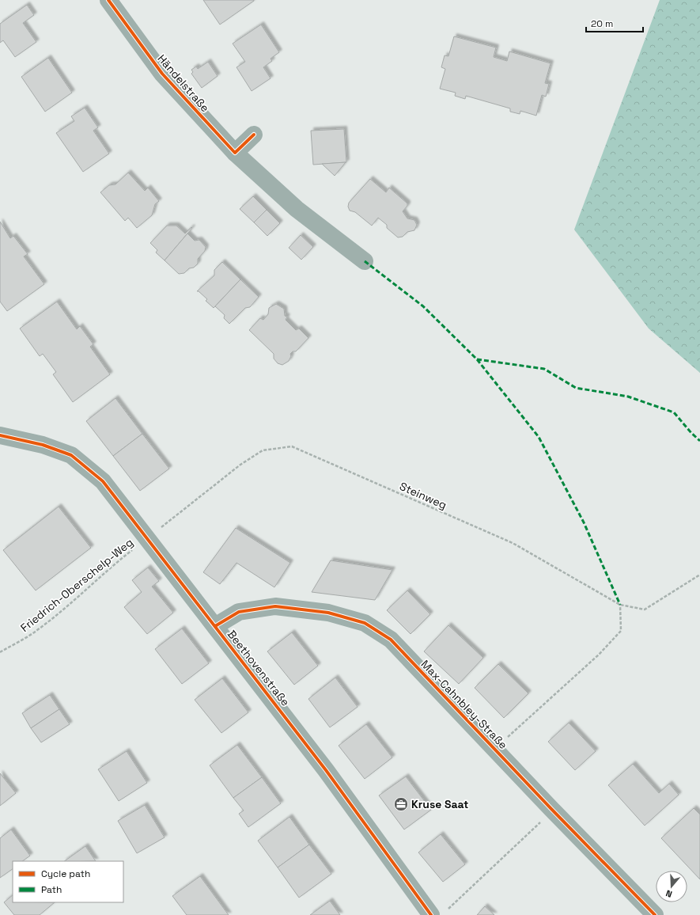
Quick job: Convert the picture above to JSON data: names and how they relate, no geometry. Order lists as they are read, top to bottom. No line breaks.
{"streets":{"street":["Händelstraße","Beethovenstraße","Max-Cahnbley-Straße"],"path":["Steinweg","Friedrich-Oberschelp-Weg"]},"crossings":[["Steinweg","Friedrich-Oberschelp-Weg"],["Steinweg","Beethovenstraße"],["Friedrich-Oberschelp-Weg","Beethovenstraße"],["Beethovenstraße","Max-Cahnbley-Straße"]],"places":{"office":["Kruse Saat"]},"legend":["Cycle path","Path"],"scale_bar":"20 m","north":"bottom"}
